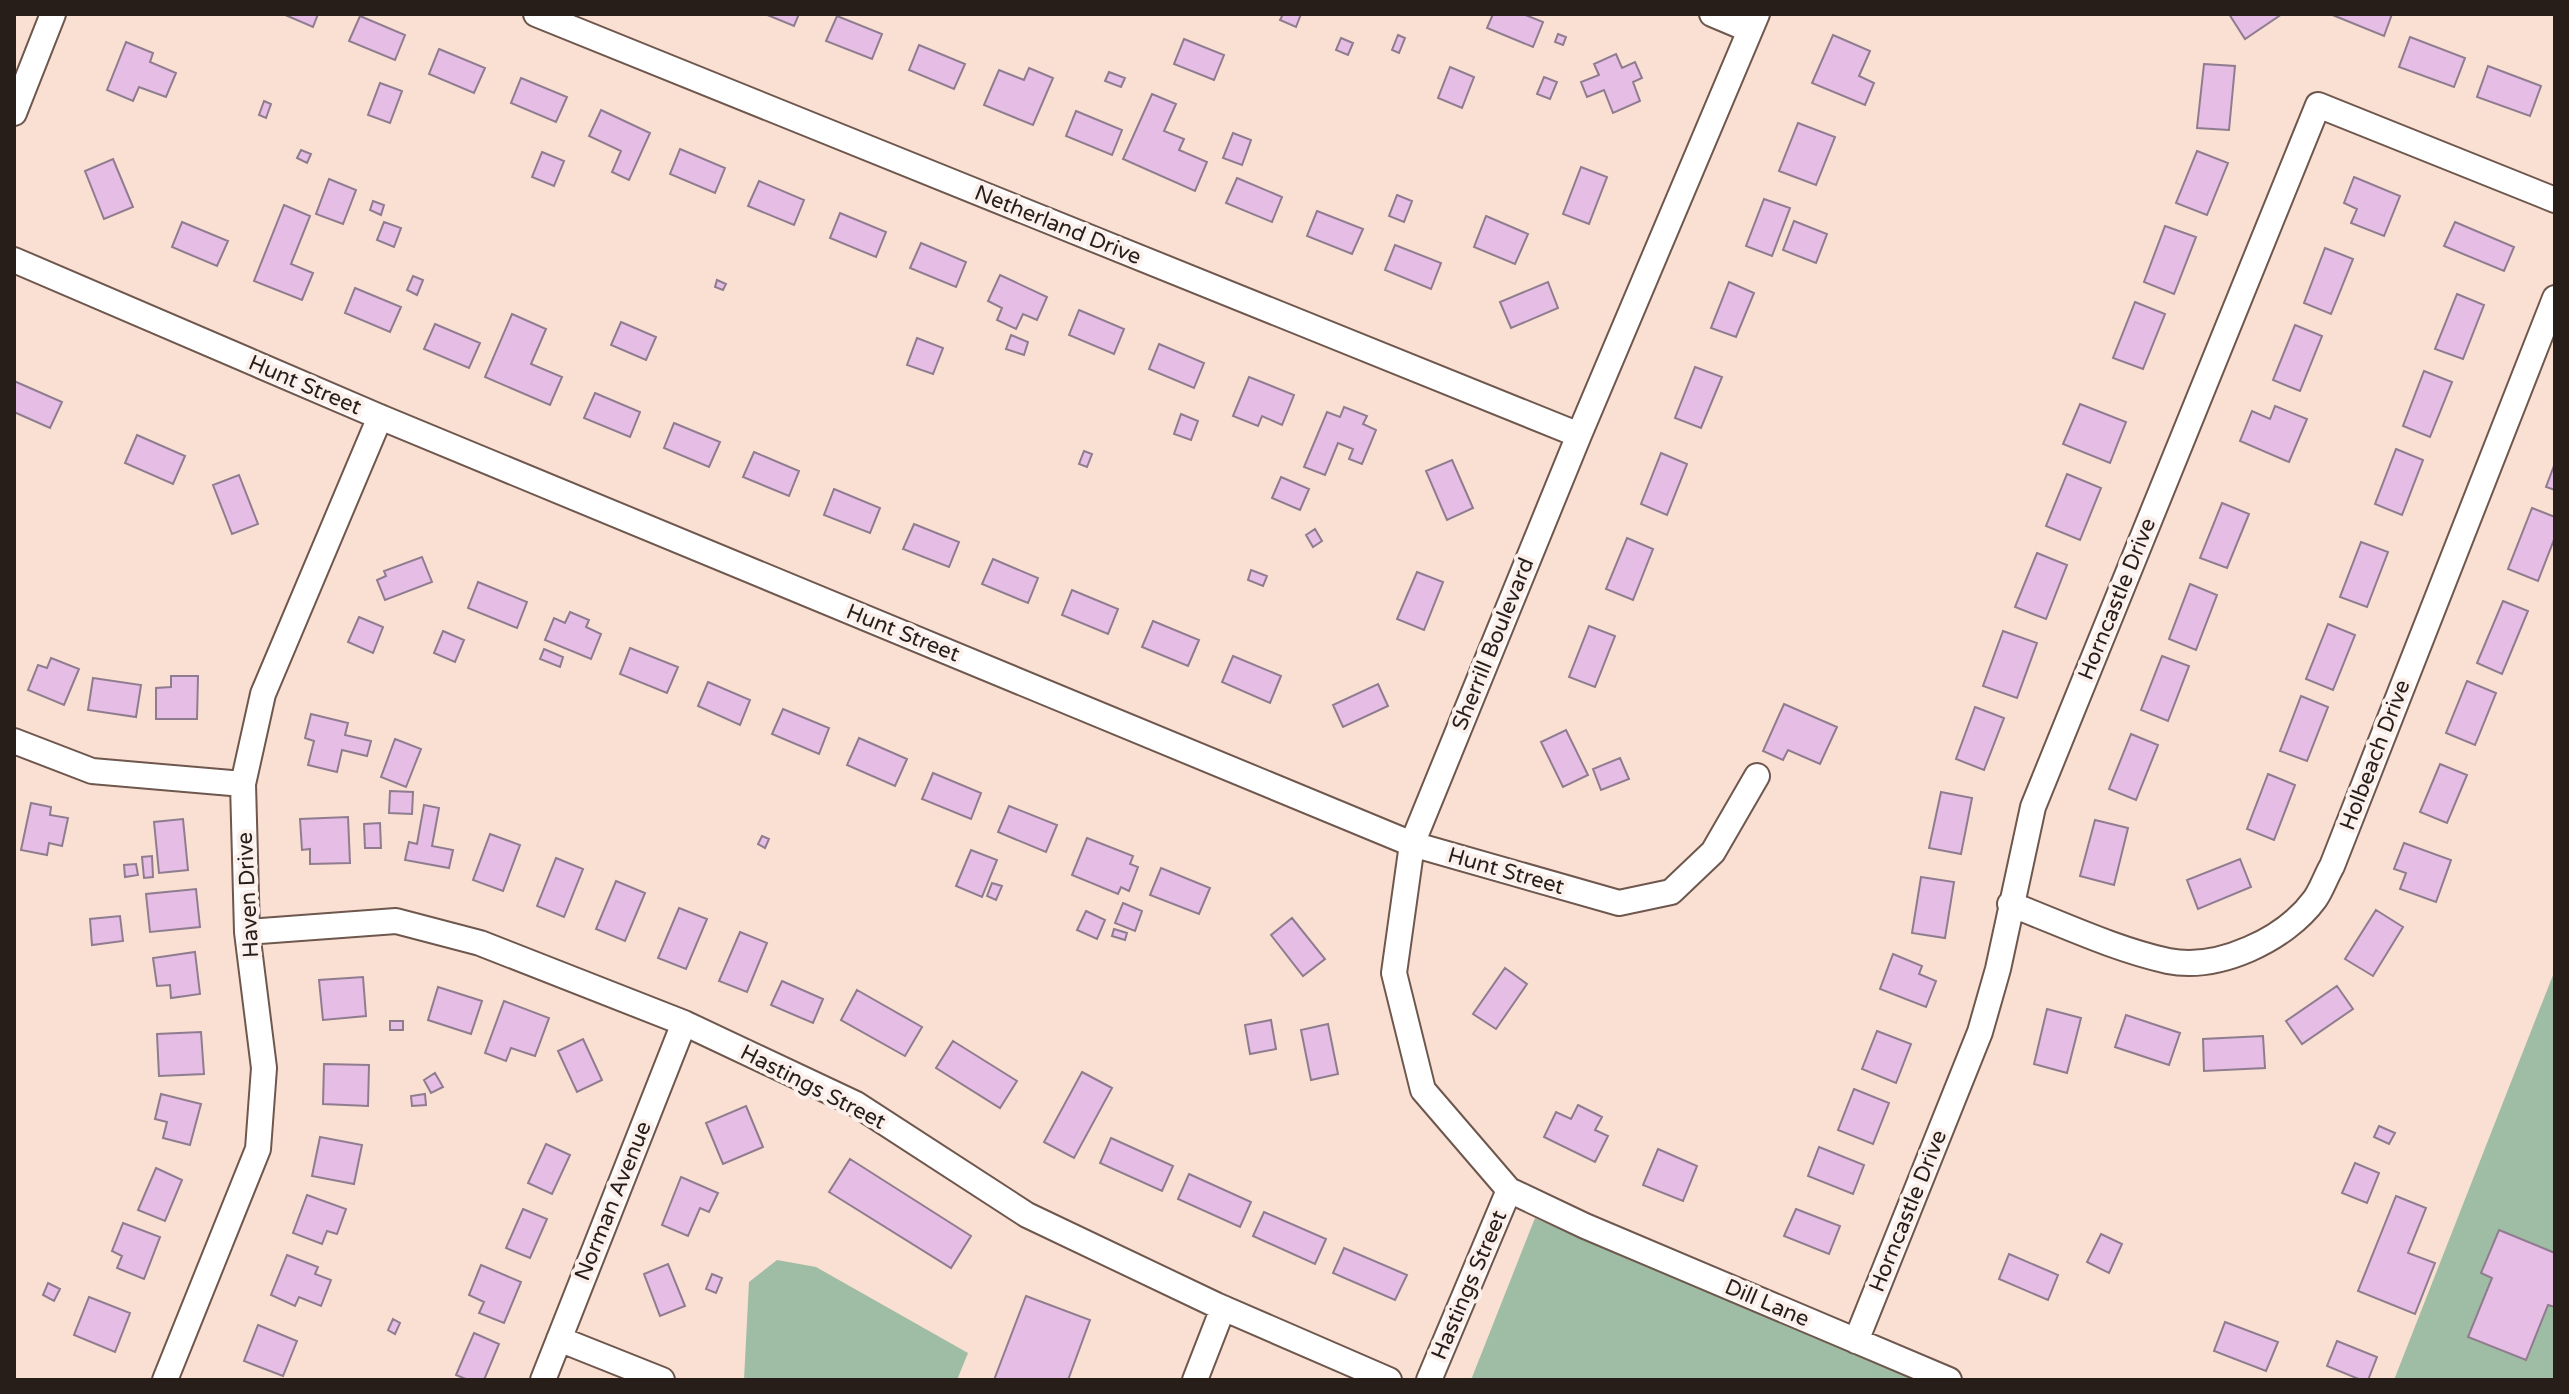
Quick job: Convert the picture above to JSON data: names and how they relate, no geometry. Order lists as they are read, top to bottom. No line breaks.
{"streets":{"street":["Netherland Drive","Hunt Street","Horncastle Drive","Sherrill Boulevard","Holbeach Drive","Haven Drive","Hastings Street","Norman Avenue","Dill Lane"]},"crossings":[["Netherland Drive","Sherrill Boulevard"],["Hunt Street","Sherrill Boulevard"],["Hunt Street","Haven Drive"],["Horncastle Drive","Holbeach Drive"],["Horncastle Drive","Dill Lane"],["Sherrill Boulevard","Hastings Street"],["Sherrill Boulevard","Dill Lane"],["Haven Drive","Hastings Street"],["Hastings Street","Norman Avenue"]]}
